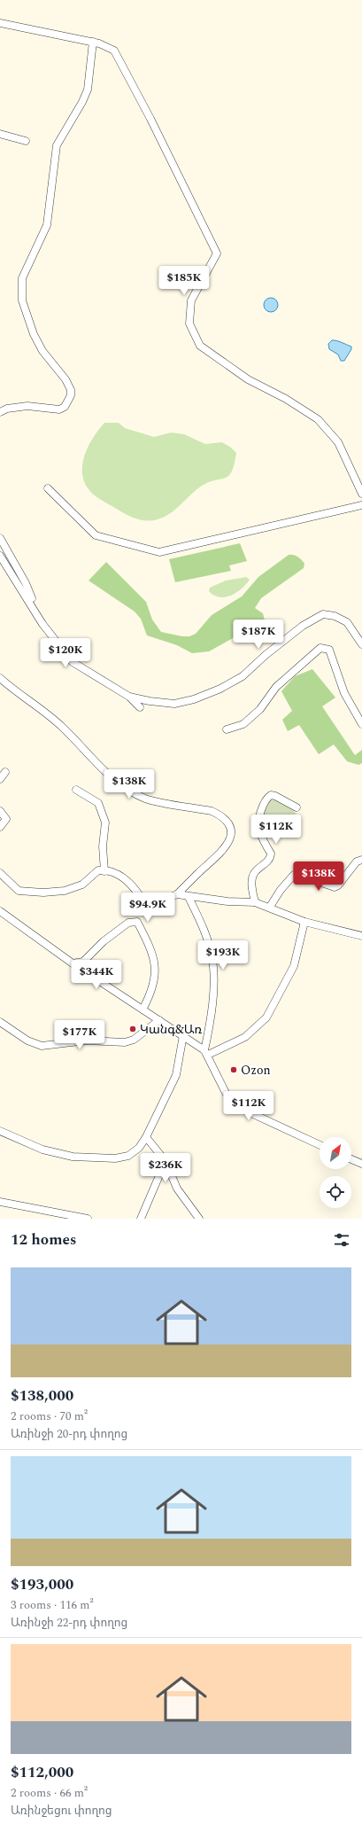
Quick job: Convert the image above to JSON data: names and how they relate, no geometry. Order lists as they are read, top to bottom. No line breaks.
{"places":["Կանգ&Առ","Ozon"],"north":"top right","page":{"price":["$185K","$187K","$120K","$138K","$112K","$138K","$94.9K","$193K","$344K","$177K","$112K","$236K"],"heading":"12 homes","list":[{"name":"$138,000","note":"2 rooms · 70 m² · Առինջի 20-րդ փողոց"},{"name":"$193,000","note":"3 rooms · 116 m² · Առինջի 22-րդ փողոց"},{"name":"$112,000","note":"2 rooms · 66 m² · Առինջեցու փողոց"}]}}
